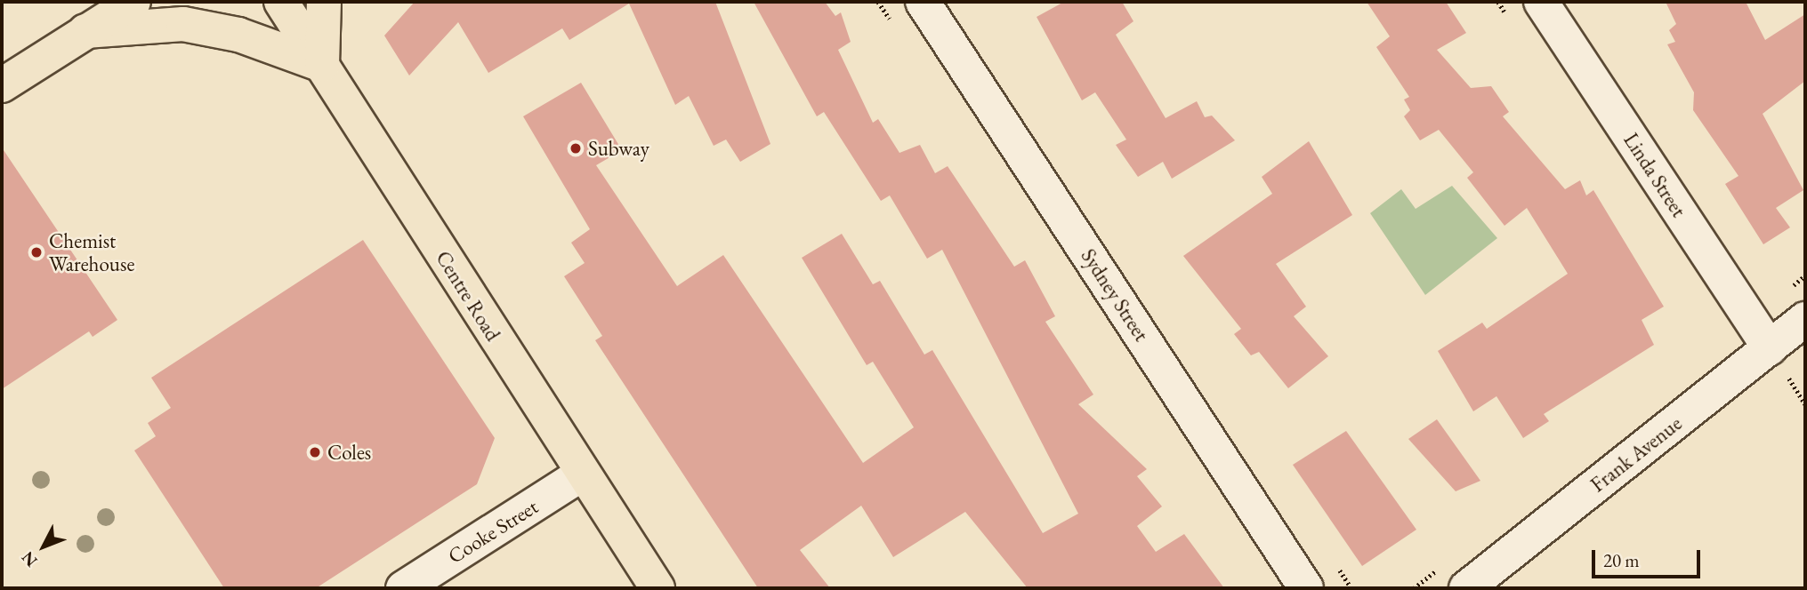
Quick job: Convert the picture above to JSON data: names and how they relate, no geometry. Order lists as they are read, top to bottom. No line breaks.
{"streets":{"main road":["Centre Road"],"street":["Linda Street","Sydney Street","Frank Avenue","Cooke Street"]},"crossings":[["Linda Street","Frank Avenue"],["Centre Road","Cooke Street"]],"places":["Subway","Chemist Warehouse","Coles"],"scale_bar":"20 m","north":"bottom left"}
